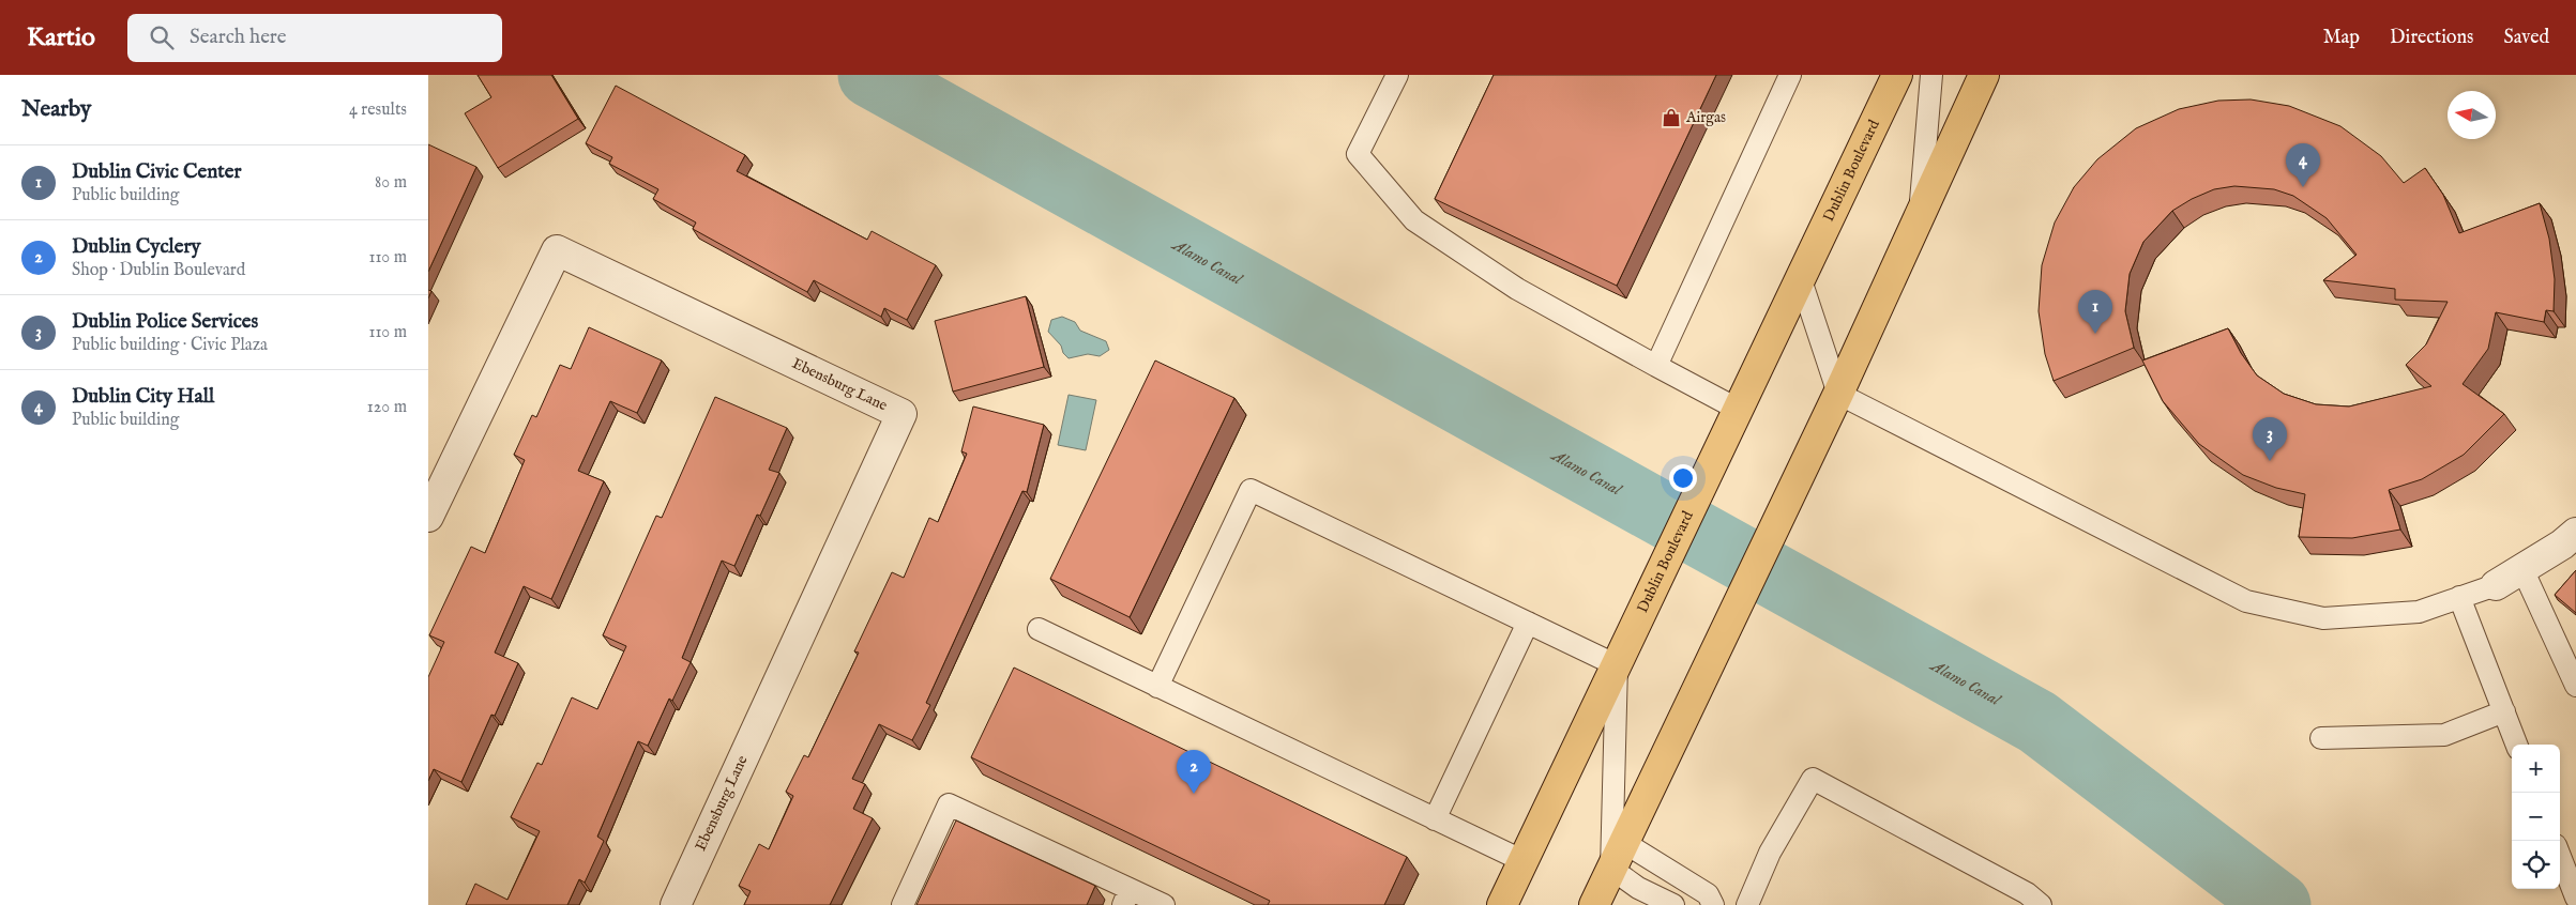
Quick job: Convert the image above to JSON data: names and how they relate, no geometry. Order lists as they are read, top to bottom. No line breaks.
{"streets":{"main road":["Dublin Boulevard"],"street":["Ebensburg Lane"]},"water":["Alamo Canal"],"places":{"shop":["Airgas"]},"north":"left","page":{"header":"Kartio","search":"Search here","nav":["Map","Directions","Saved"],"heading":["Nearby","4 results"],"pins":["4","1","3","2"],"list":[{"mark":"1","name":"Dublin Civic Center","note":"Public building","value":"80 m"},{"mark":"2","name":"Dublin Cyclery","note":"Shop · Dublin Boulevard","value":"110 m"},{"mark":"3","name":"Dublin Police Services","note":"Public building · Civic Plaza","value":"110 m"},{"mark":"4","name":"Dublin City Hall","note":"Public building","value":"120 m"}],"map_buttons":["+","−"]}}
